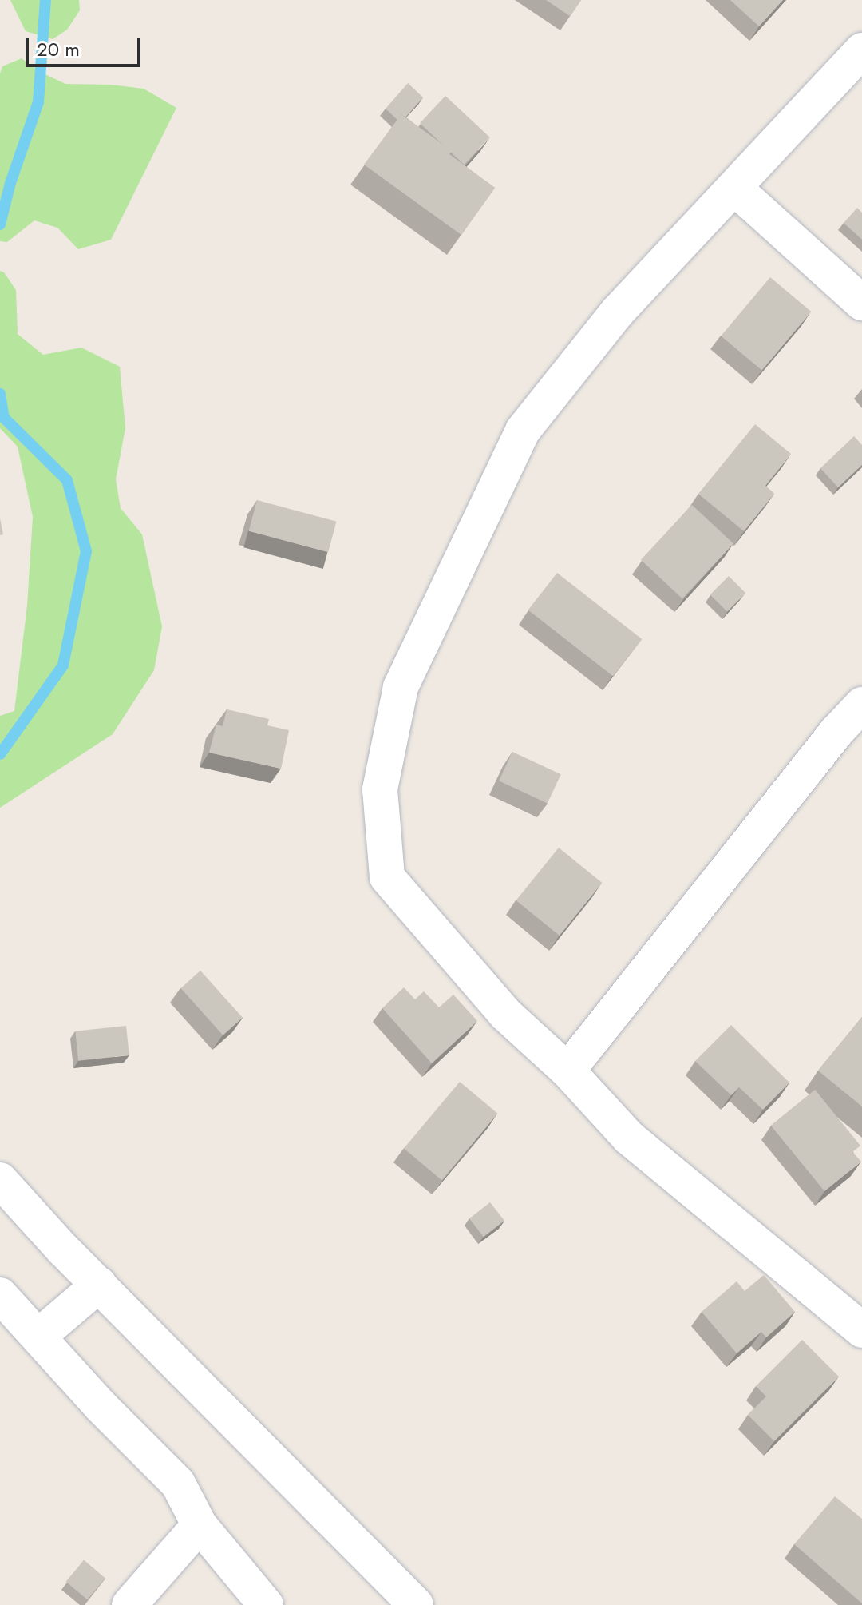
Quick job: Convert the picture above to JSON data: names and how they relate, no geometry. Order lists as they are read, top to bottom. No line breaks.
{"scale_bar":"20 m"}
